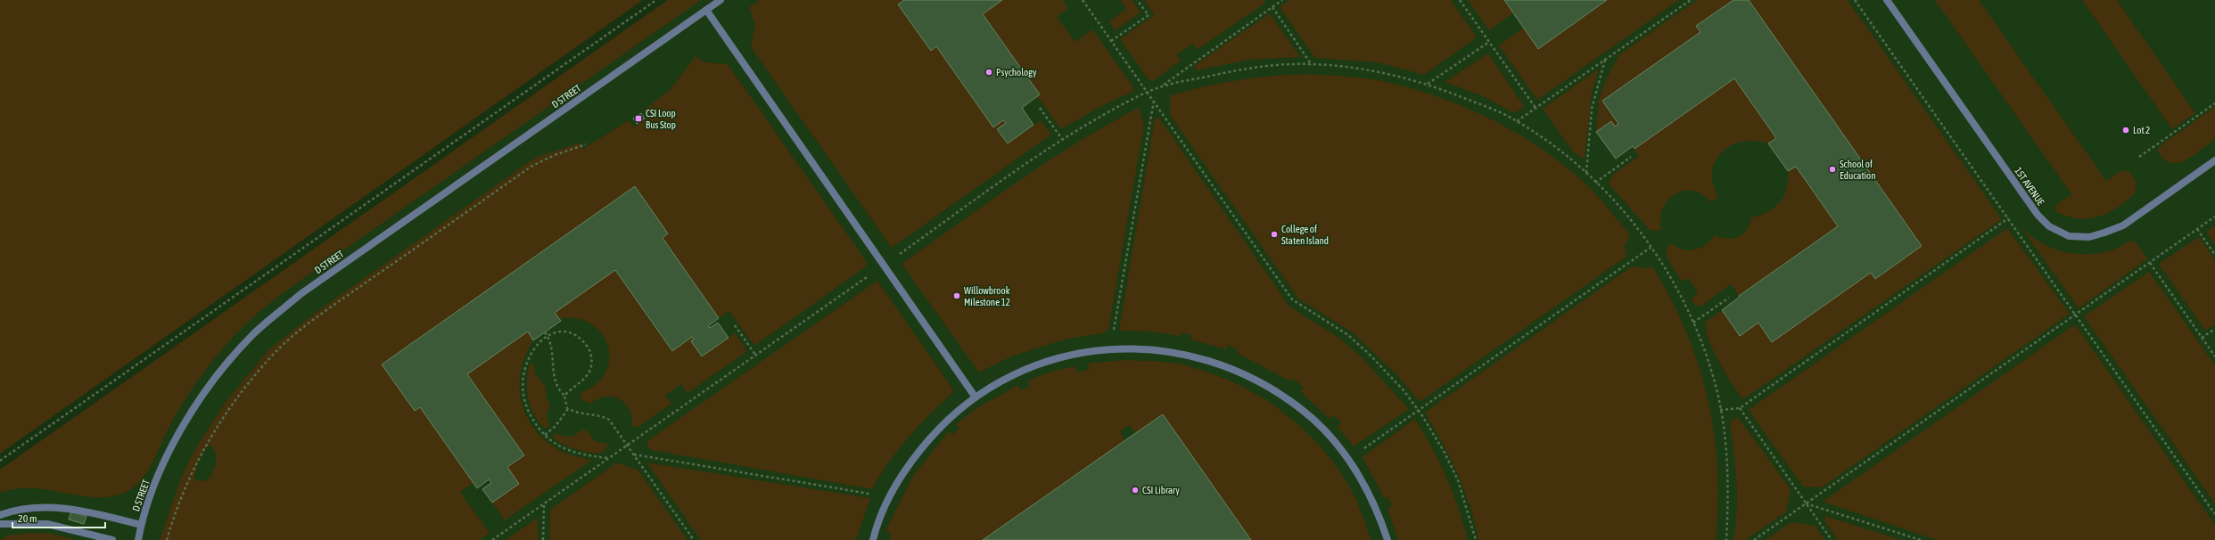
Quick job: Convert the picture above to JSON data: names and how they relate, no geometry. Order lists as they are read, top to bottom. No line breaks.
{"streets":{"street":["D STREET","1ST AVENUE"]},"places":{"other":["Psychology","Lot 2","School of Education","College of Staten Island","Willowbrook Milestone 12","CSI Library"],"transit":["CSI Loop Bus Stop"]},"scale_bar":"20 m"}
